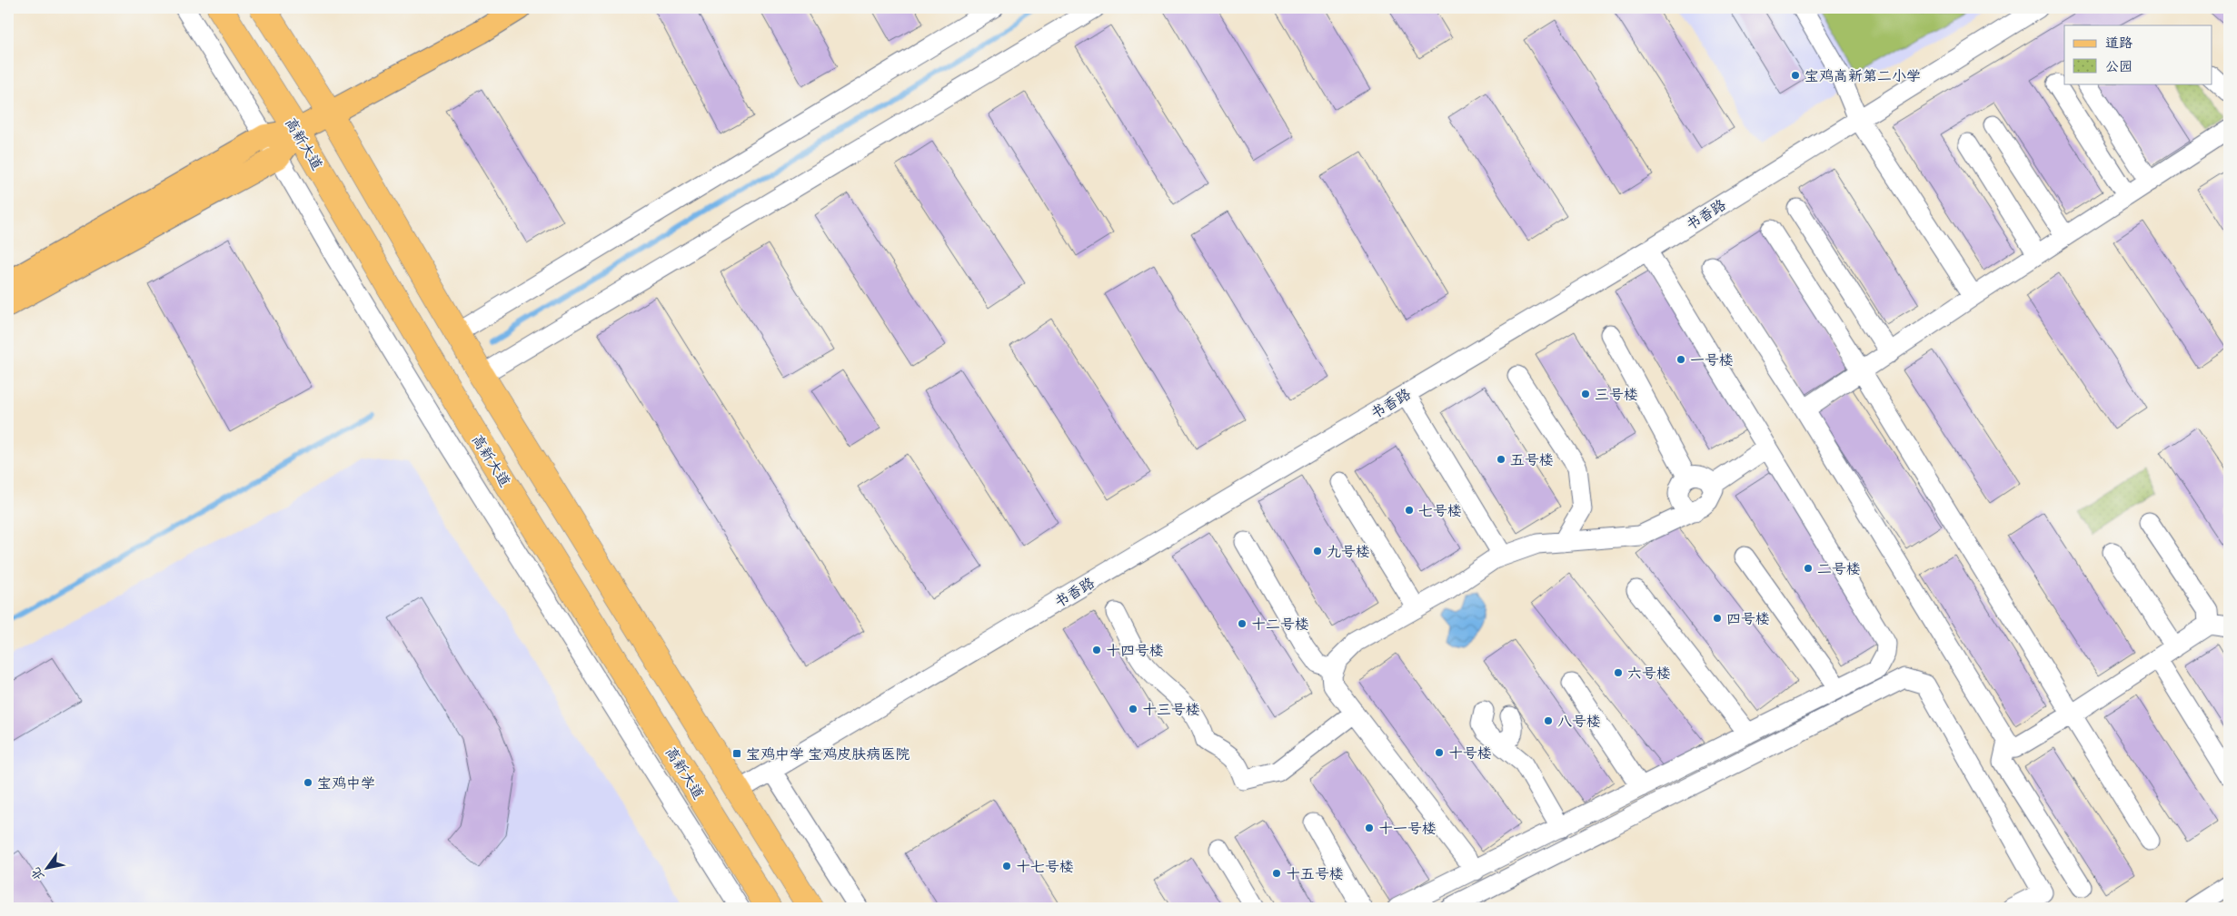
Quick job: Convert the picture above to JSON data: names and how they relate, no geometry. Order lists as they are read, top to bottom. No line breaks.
{"streets":{"highway":["高新大道"],"street":["书香路"]},"places":{"other":["宝鸡高新第二小学","一号楼","三号楼","五号楼","七号楼","九号楼","二号楼","四号楼","十二号楼","十四号楼","六号楼","十三号楼","八号楼","十号楼","宝鸡中学","十一号楼","十七号楼","十五号楼"],"transit":["宝鸡中学 宝鸡皮肤病医院"]},"legend":["道路","公园"],"north":"bottom left"}
